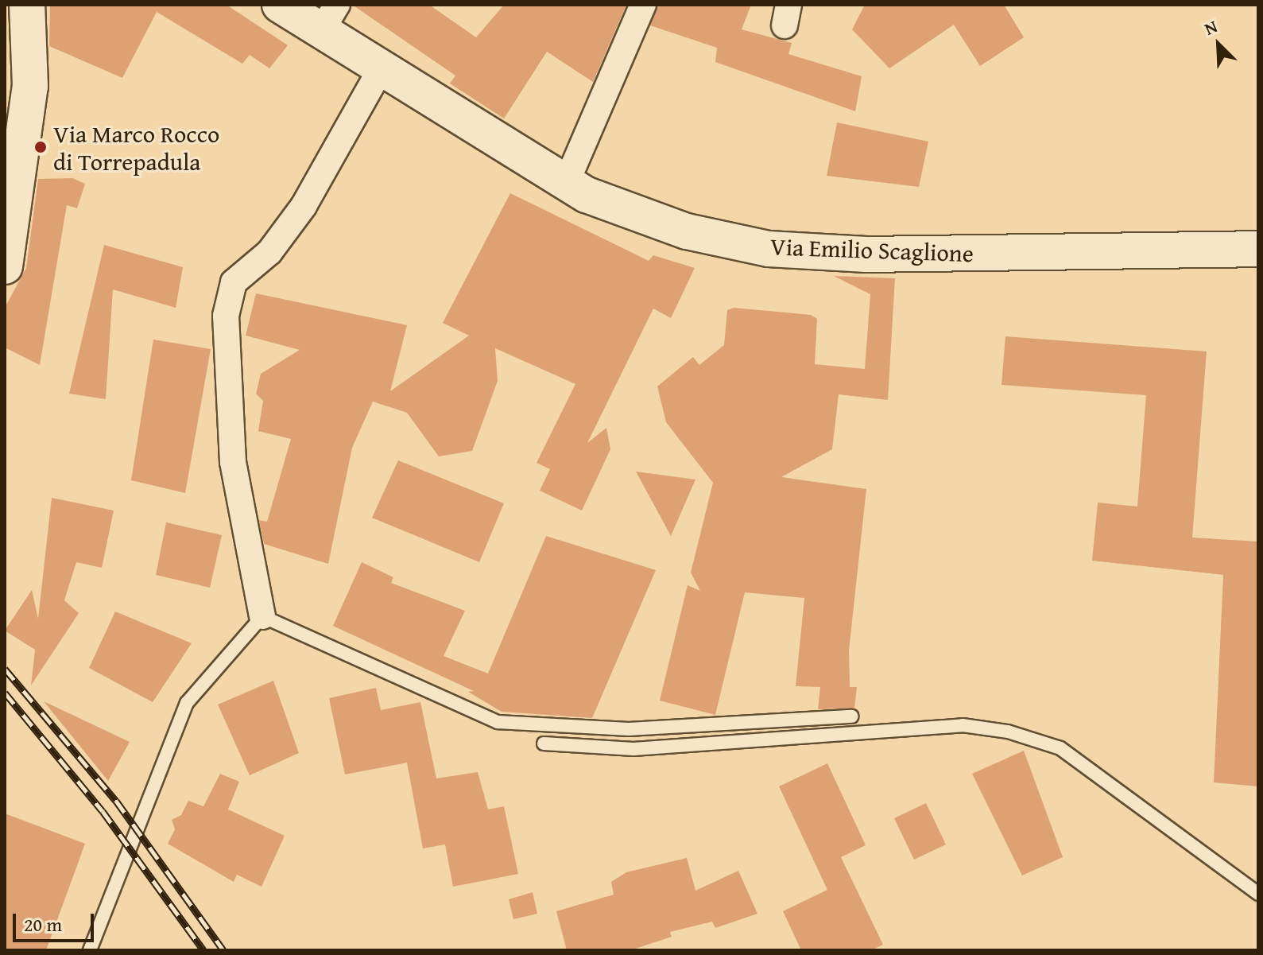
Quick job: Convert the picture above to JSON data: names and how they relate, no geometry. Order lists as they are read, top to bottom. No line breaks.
{"streets":{"main road":["Via Emilio Scaglione"]},"places":["Via Marco Rocco di Torrepadula"],"scale_bar":"20 m","north":"top left"}
